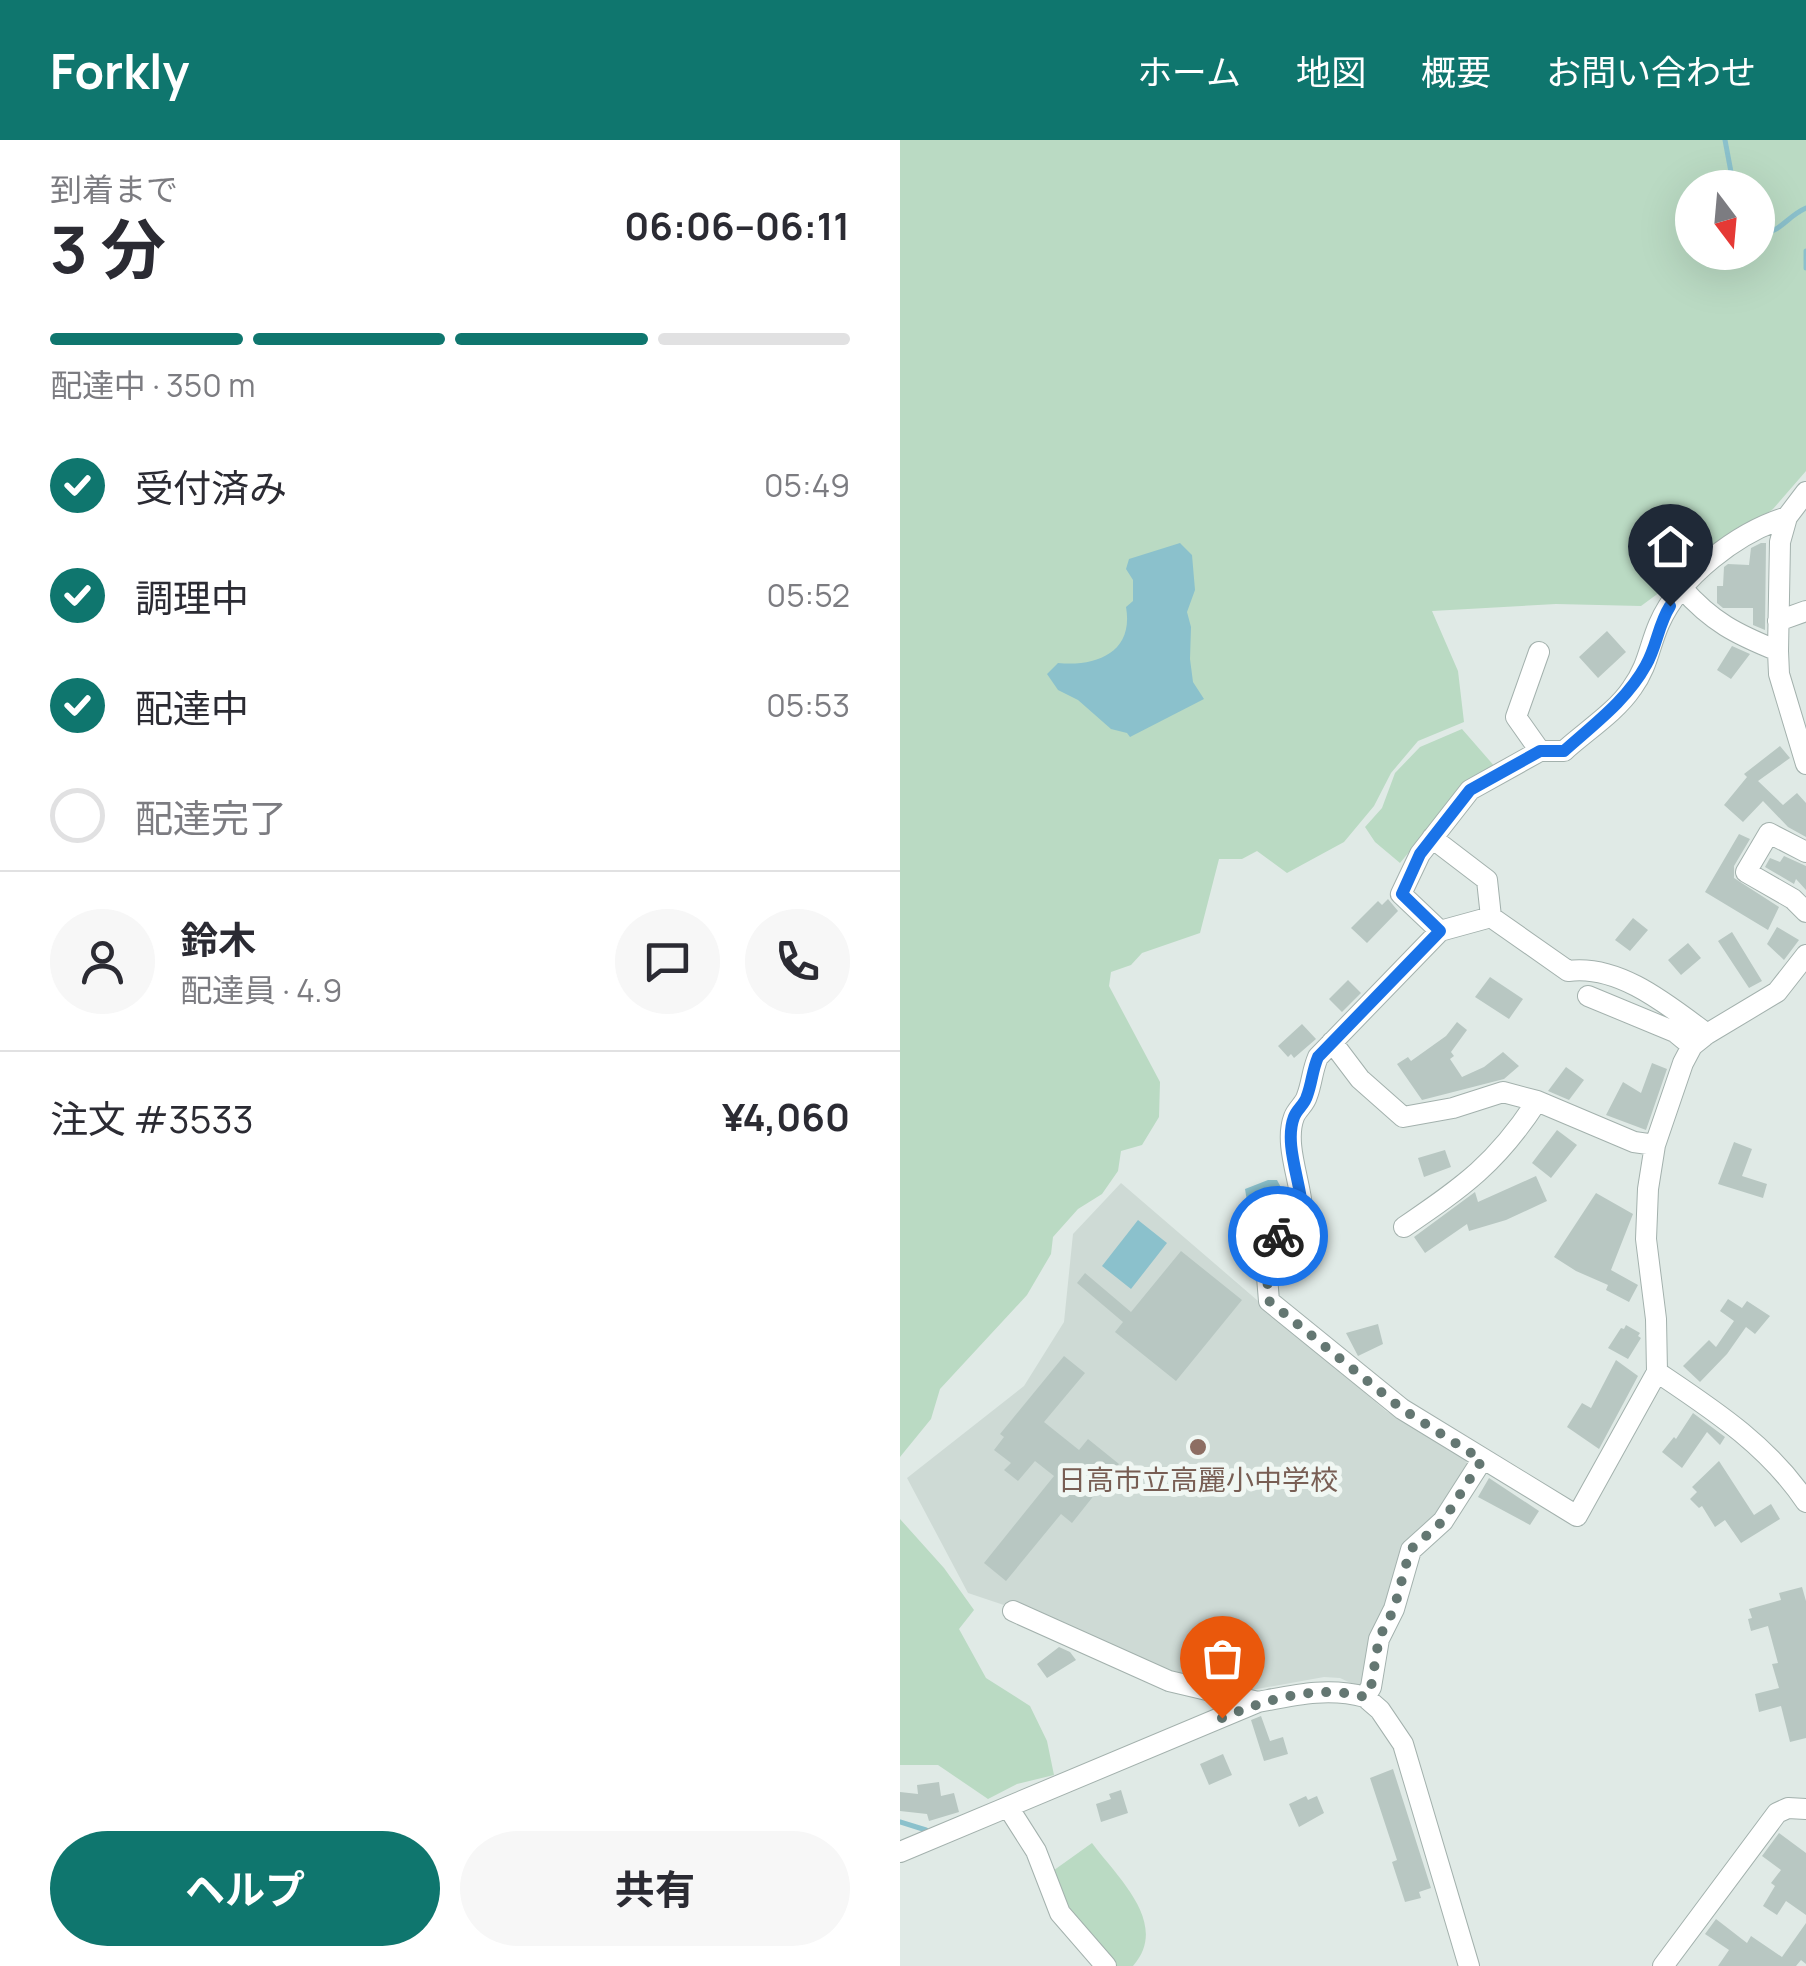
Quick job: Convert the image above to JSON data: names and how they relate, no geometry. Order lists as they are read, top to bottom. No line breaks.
{"places":["日高市立高麗小中学校"],"north":"bottom","page":{"header":"Forkly","nav":["ホーム","地図","概要","お問い合わせ"],"heading":["3 分","到着まで","06:06–06:11"],"panel":["鈴木","配達員 · 4.9","注文 #3533","¥4,060"],"bar":"配達中 · 350 m","list":[["受付済み","05:49"],["調理中","05:52"],["配達中","05:53"],"配達完了"],"buttons":["ヘルプ","共有"]}}
